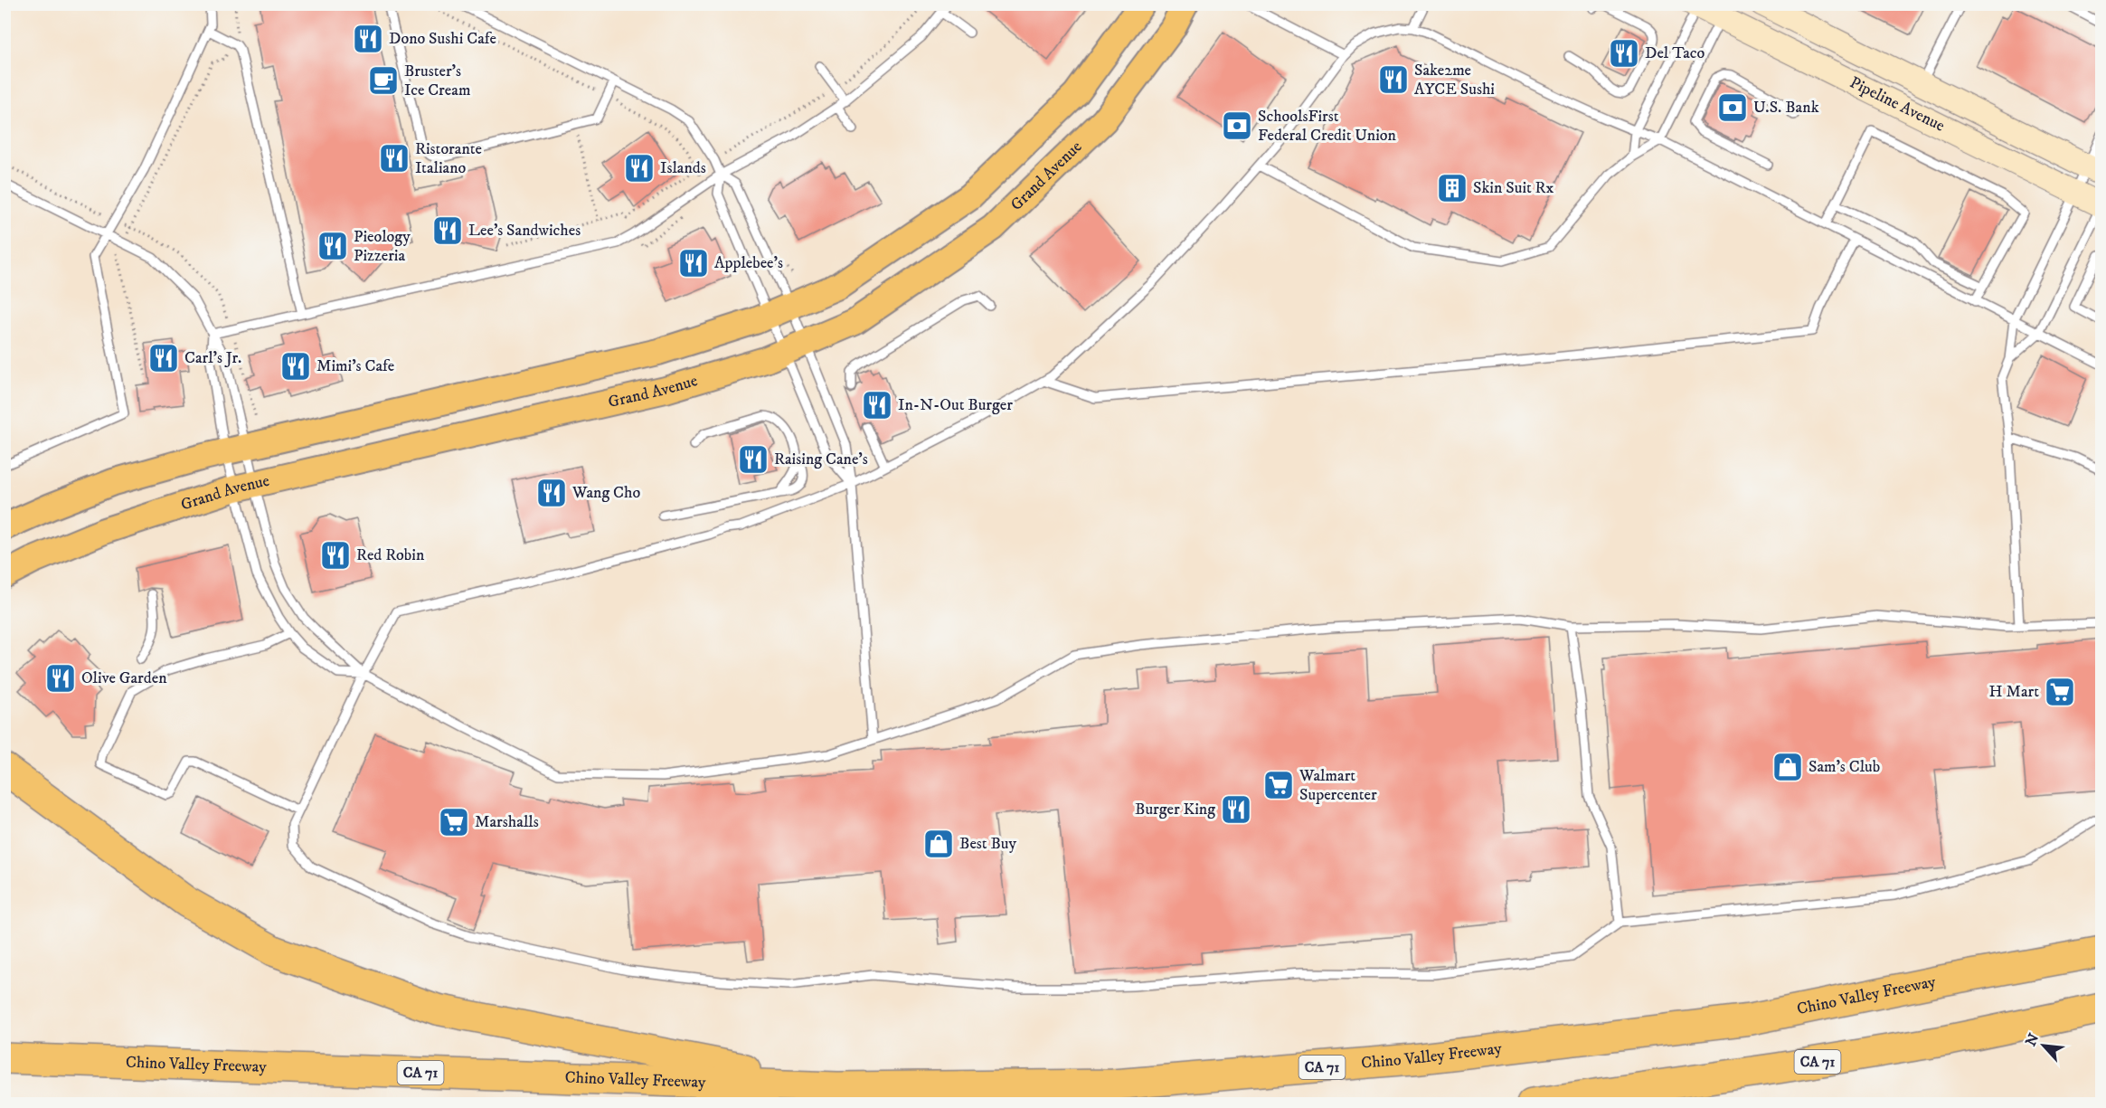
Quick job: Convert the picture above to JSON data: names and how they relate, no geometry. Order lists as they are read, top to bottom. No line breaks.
{"streets":{"highway":["Chino Valley Freeway","CA 71"],"main road":["Pipeline Avenue","Grand Avenue"]},"places":{"restaurant":["Dono Sushi Cafe","Del Taco","Sake2me AYCE Sushi","Ristorante Italiano","Islands","Lee's Sandwiches","Pieology Pizzeria","Applebee's","Carl's Jr.","Mimi's Cafe","In-N-Out Burger","Raising Cane's","Wang Cho","Red Robin","Olive Garden","Burger King"],"cafe":["Bruster's Ice Cream"],"bank":["U.S. Bank","SchoolsFirst Federal Credit Union"],"building":["Skin Suit Rx"],"supermarket":["H Mart","Walmart Supercenter","Marshalls"],"shop":["Sam's Club","Best Buy"]},"north":"top left"}
